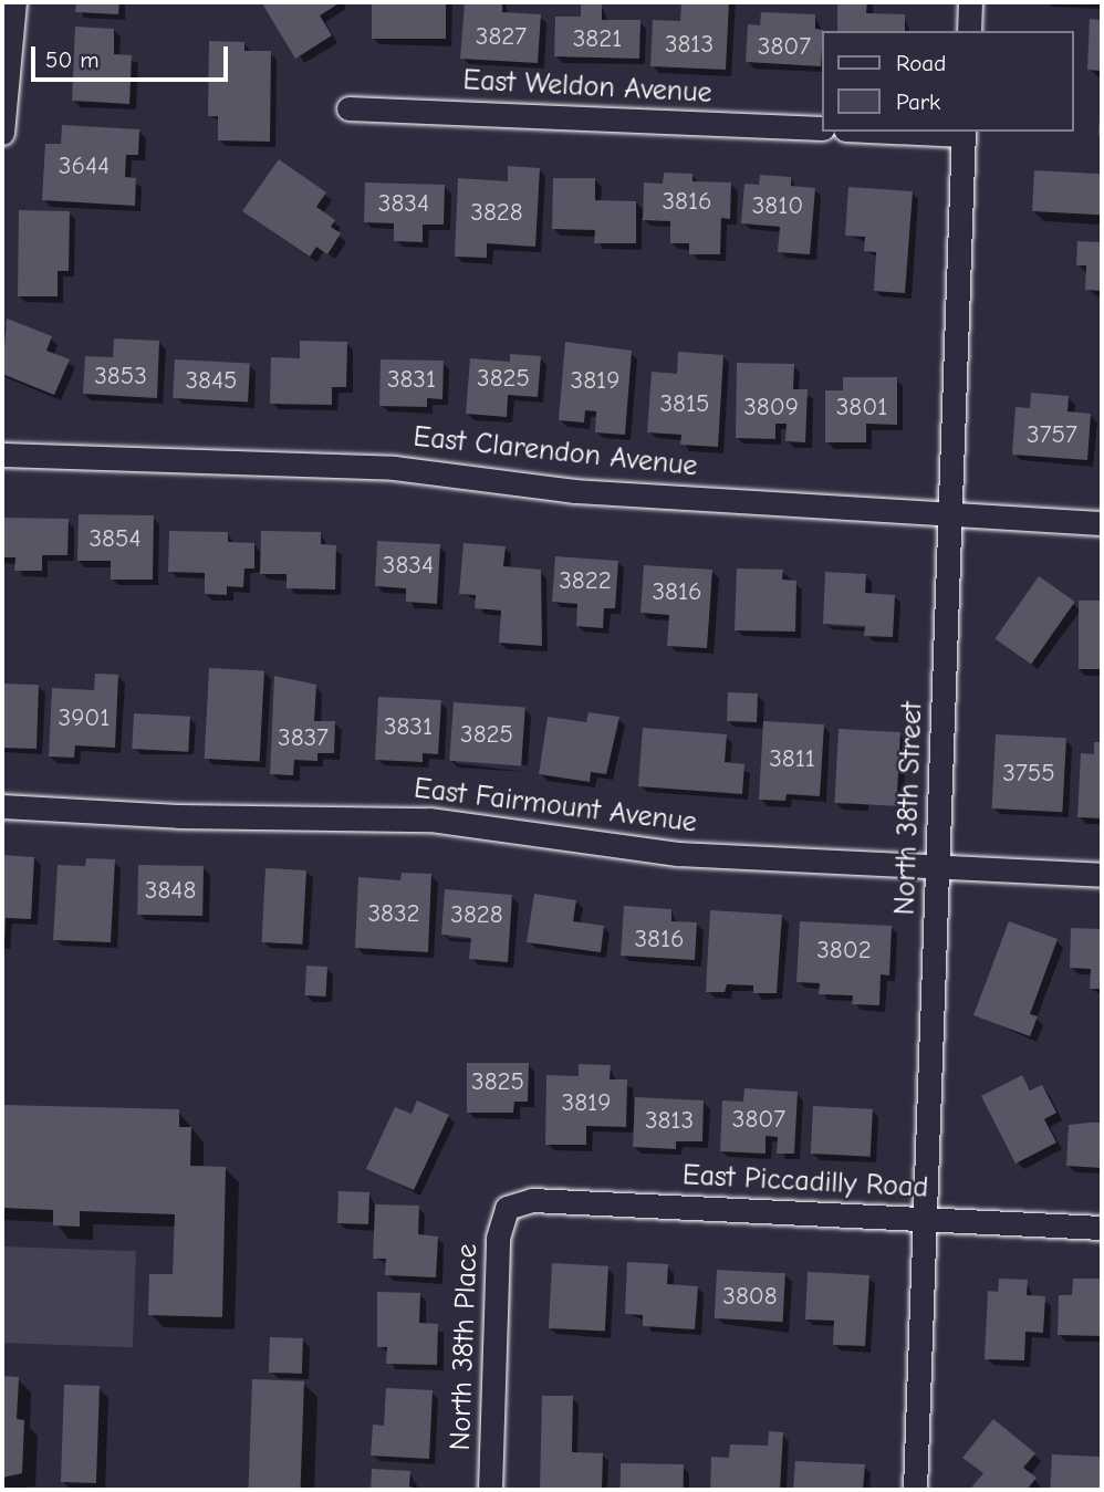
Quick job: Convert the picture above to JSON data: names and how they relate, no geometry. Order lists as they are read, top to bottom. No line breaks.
{"streets":{"street":["East Weldon Avenue","East Clarendon Avenue","East Fairmount Avenue","North 38th Street","East Piccadilly Road","North 38th Place"]},"crossings":[["East Clarendon Avenue","North 38th Street"],["East Fairmount Avenue","North 38th Street"],["North 38th Street","East Piccadilly Road"],["East Piccadilly Road","North 38th Place"]],"house_numbers":["3827","3821","3813","3807","3644","3816","3834","3810","3828","3853","3825","3831","3845","3819","3815","3809","3801","3757","3854","3834","3822","3816","3901","3831","3825","3837","3811","3755","3848","3832","3828","3816","3802","3825","3819","3807","3813","3808"],"legend":["Road","Park"],"scale_bar":"50 m"}
